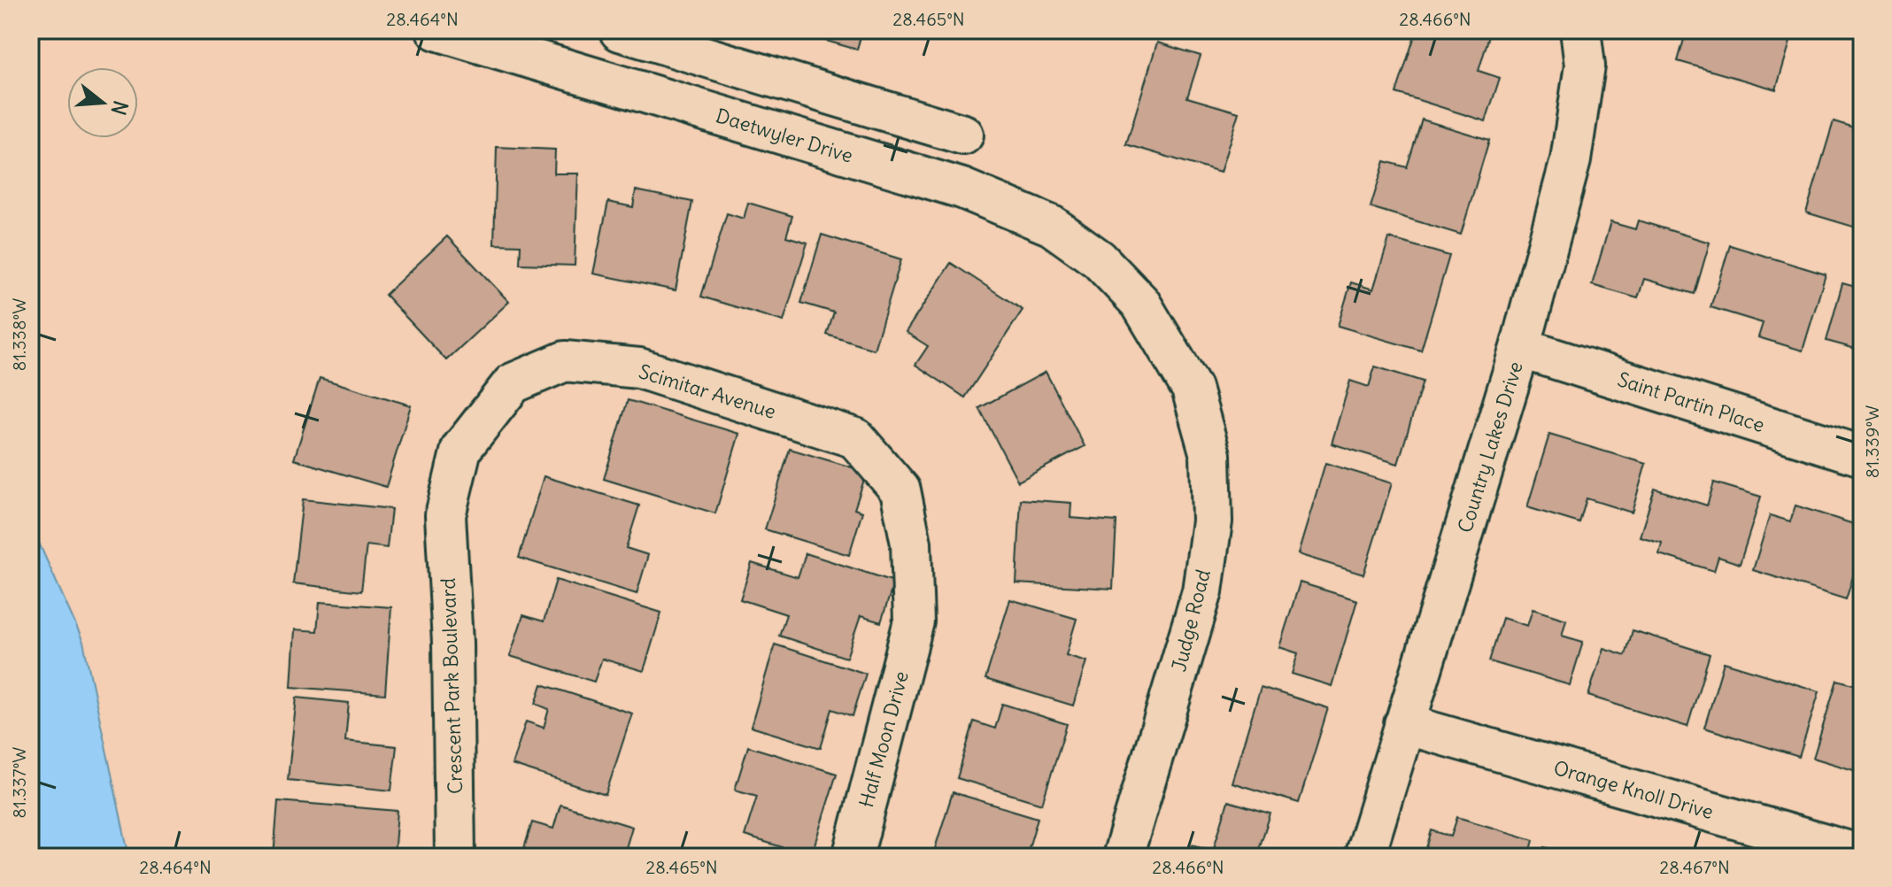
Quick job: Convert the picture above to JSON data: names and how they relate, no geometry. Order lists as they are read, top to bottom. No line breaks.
{"streets":{"street":["Daetwyler Drive","Scimitar Avenue","Saint Partin Place","Country Lakes Drive","Judge Road","Crescent Park Boulevard","Half Moon Drive","Orange Knoll Drive"]},"crossings":[["Daetwyler Drive","Judge Road"],["Scimitar Avenue","Crescent Park Boulevard"],["Scimitar Avenue","Half Moon Drive"],["Saint Partin Place","Country Lakes Drive"],["Country Lakes Drive","Orange Knoll Drive"]],"north":"right","coordinates":["28.464°N","28.465°N","28.466°N","81.338°W","81.339°W","81.337°W","28.467°N"]}
